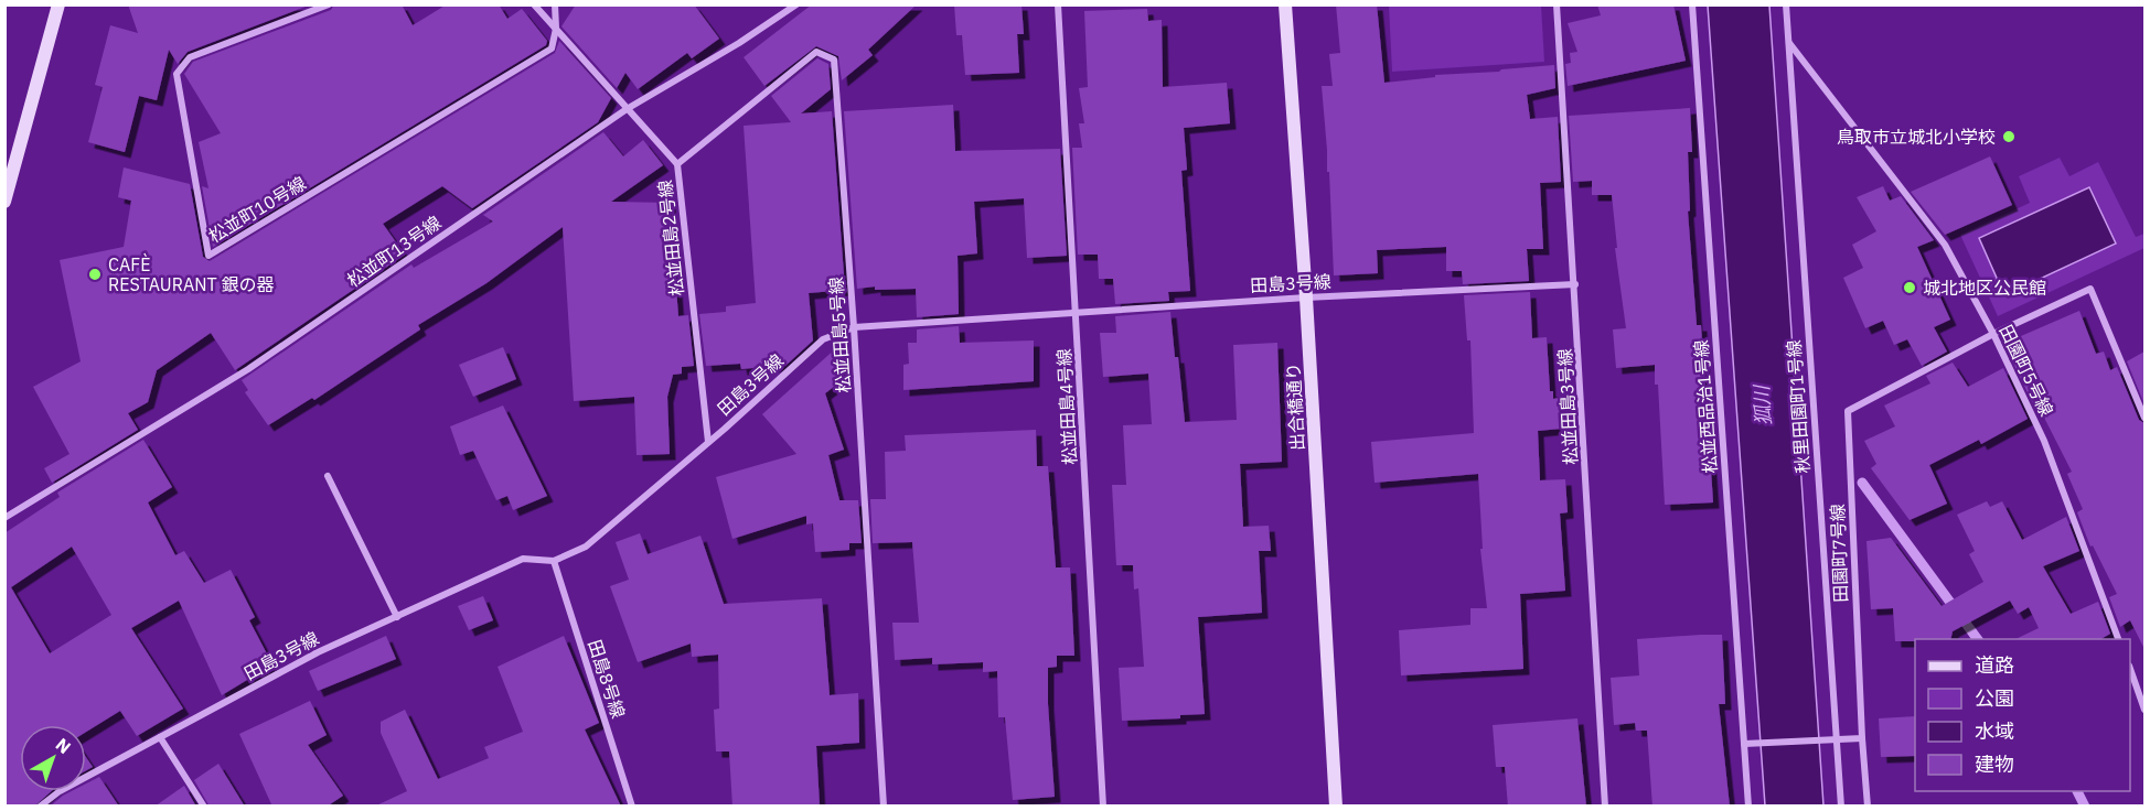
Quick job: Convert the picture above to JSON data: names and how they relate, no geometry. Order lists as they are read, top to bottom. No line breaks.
{"streets":{"street":["松並町10号線","松並田島2号線","松並町13号線","田島3号線","松並田島5号線","田園町5号線","松並田島4号線","出合橋通り","松並田島3号線","松並西品治1号線","秋里田園町1号線","田園町7号線","田島8号線"]},"crossings":[["松並町10号線","松並田島2号線"],["松並田島2号線","松並町13号線"],["松並田島2号線","田島3号線"],["松並田島2号線","松並田島5号線"],["田島3号線","松並田島5号線"],["田島3号線","松並田島4号線"],["田島3号線","出合橋通り"],["田島3号線","松並田島3号線"],["田島3号線","田島8号線"],["田園町5号線","秋里田園町1号線"],["田園町5号線","田園町7号線"]],"water":["狐川"],"places":["鳥取市立城北小学校","CAFÈ RESTAURANT 銀の器","城北地区公民館"],"legend":["道路","公園","水域","建物"],"north":"top right"}
